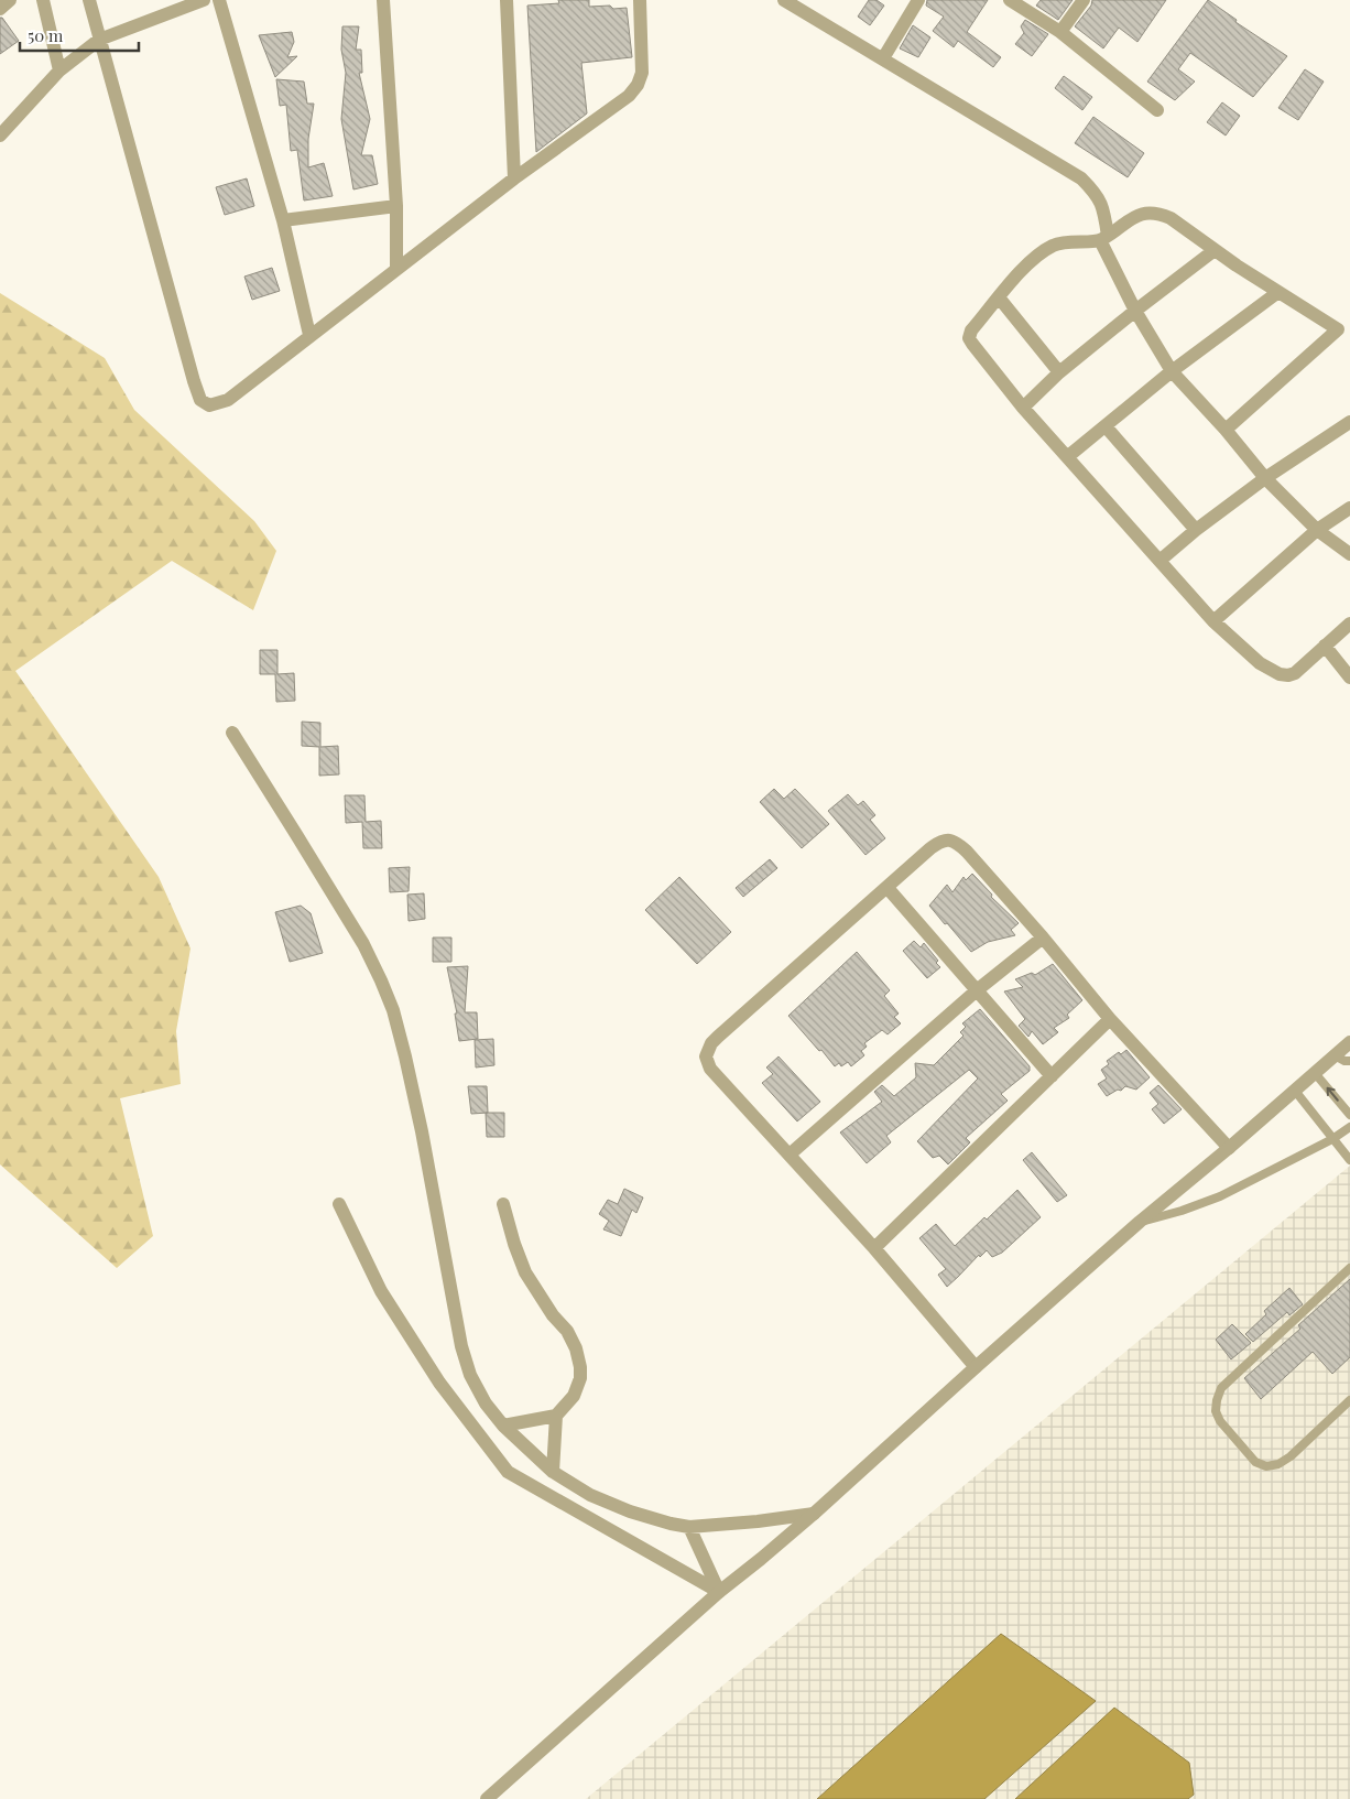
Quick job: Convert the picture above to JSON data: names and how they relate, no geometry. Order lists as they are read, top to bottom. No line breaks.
{"scale_bar":"50 m"}
